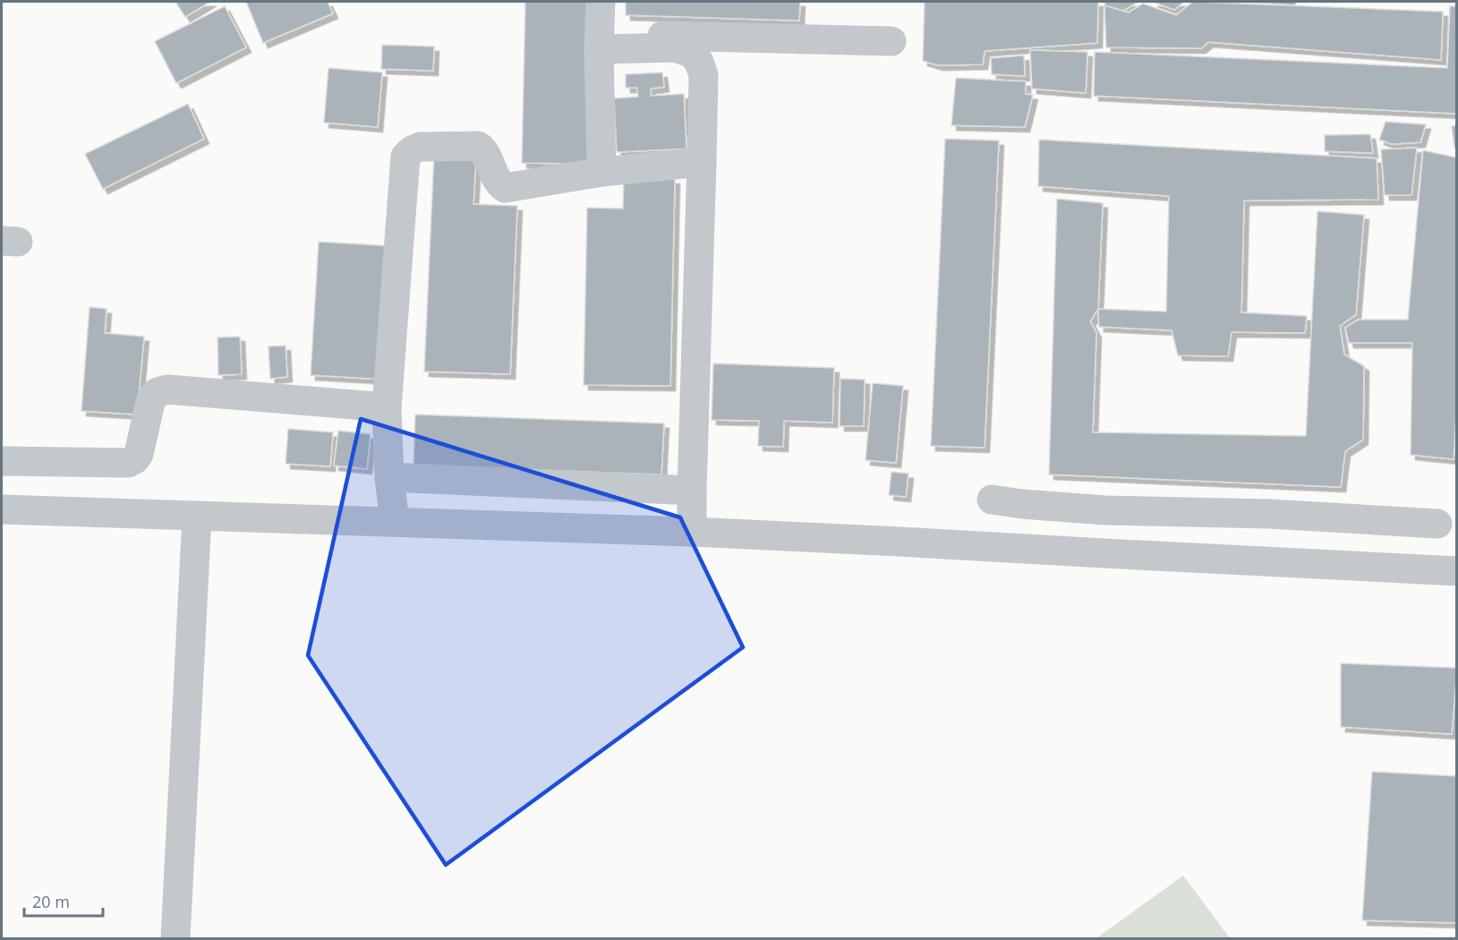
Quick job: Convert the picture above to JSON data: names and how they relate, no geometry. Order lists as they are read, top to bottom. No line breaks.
{"scale_bar":"20 m"}
